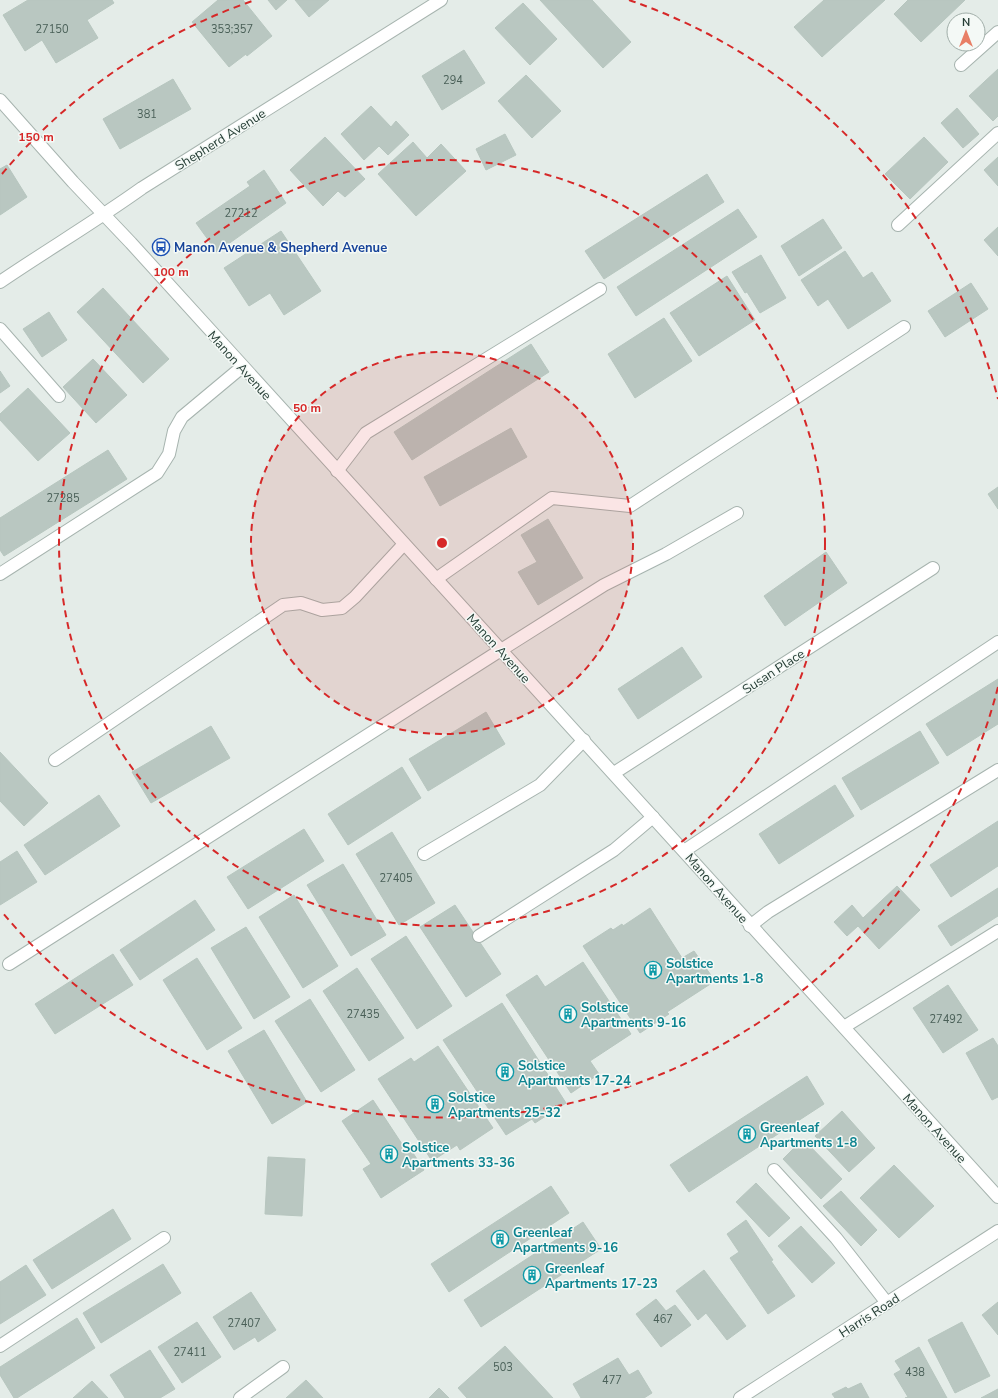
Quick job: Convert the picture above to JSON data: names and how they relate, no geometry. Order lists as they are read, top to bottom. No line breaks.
{"streets":{"street":["Shepherd Avenue","Manon Avenue","Susan Place","Harris Road"]},"crossings":[["Shepherd Avenue","Manon Avenue"],["Manon Avenue","Susan Place"]],"places":{"bus stop":["Manon Avenue & Shepherd Avenue"],"building":["Solstice Apartments 1-8","Solstice Apartments 9-16","Solstice Apartments 17-24","Solstice Apartments 25-32","Greenleaf Apartments 1-8","Solstice Apartments 33-36","Greenleaf Apartments 9-16","Greenleaf Apartments 17-23"]},"house_numbers":["27150","353;357","294","381","27212","27285","27405","27435","27492","467","27407","27411","503","438","477"],"north":"top","rings":["150 m","100 m","50 m"]}
